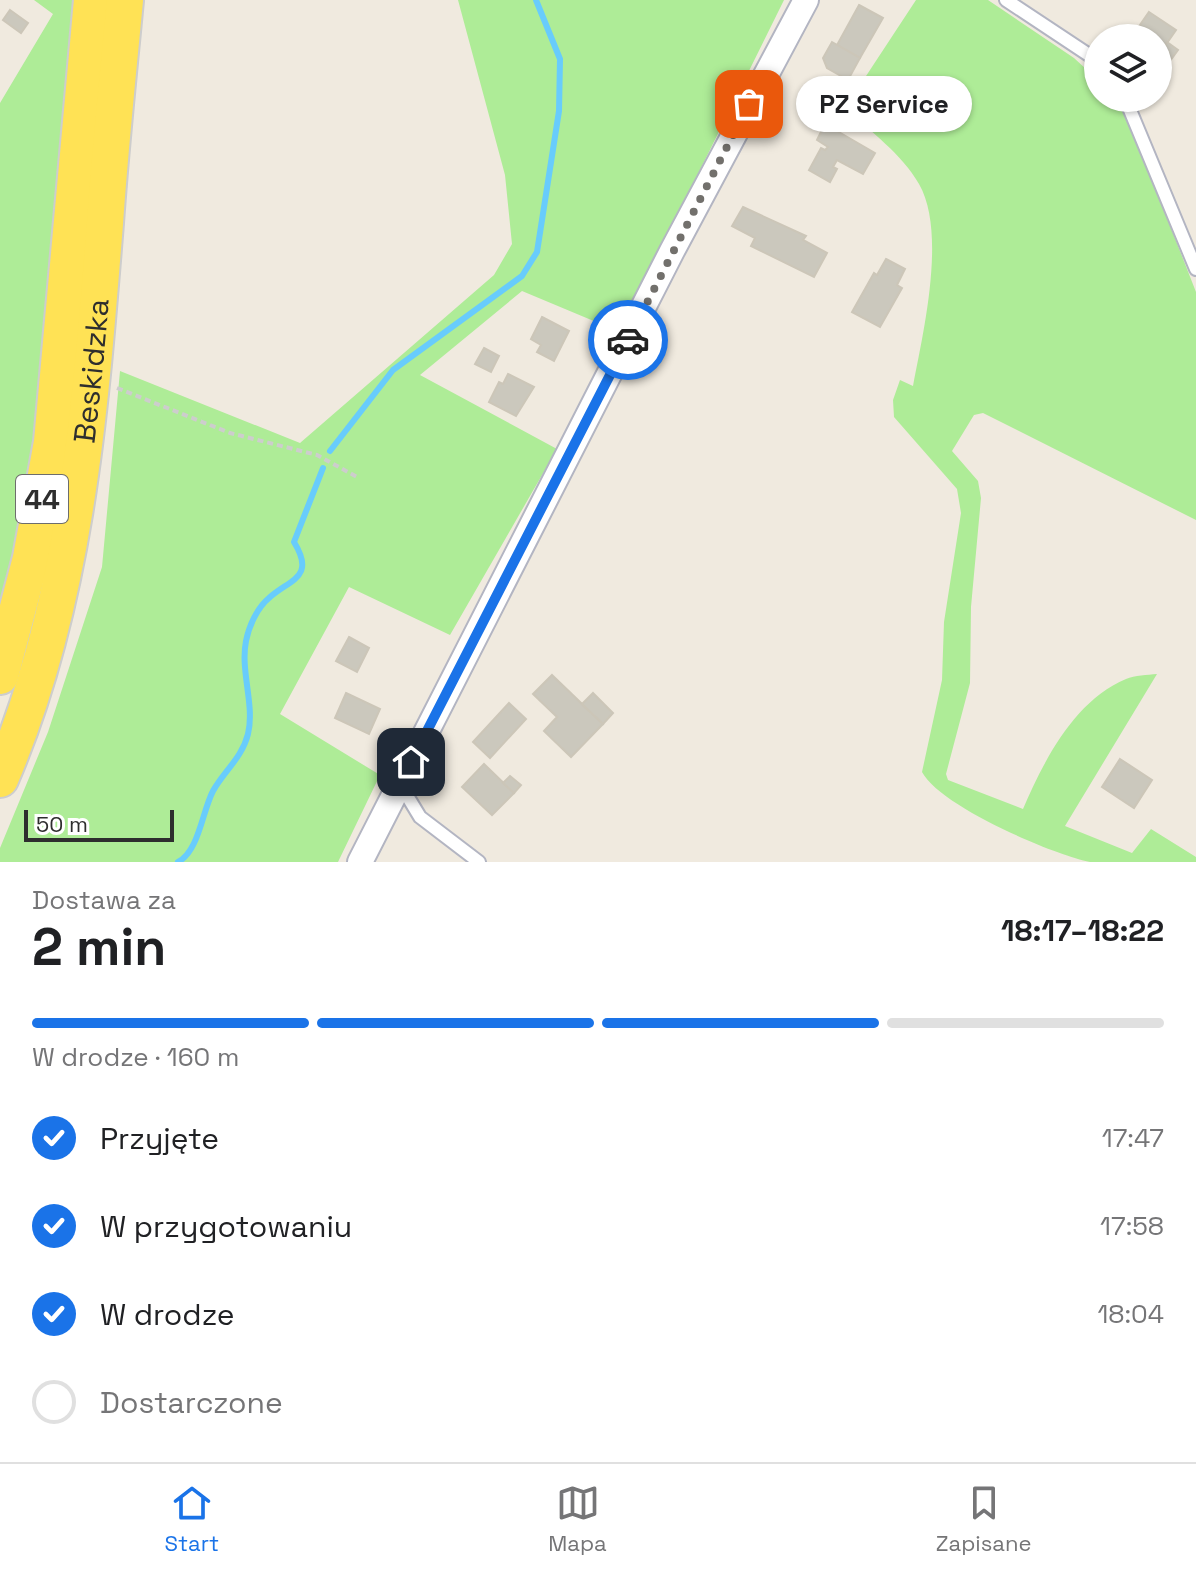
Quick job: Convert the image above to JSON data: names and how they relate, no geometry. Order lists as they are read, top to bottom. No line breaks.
{"streets":{"main road":["Beskidzka","44"]},"places":["PZ Service"],"scale_bar":"50 m","page":{"bubble":"PZ Service","scale":"50 m","heading":["2 min","Dostawa za","18:17–18:22"],"bar":"W drodze · 160 m","list":[["Przyjęte","17:47"],["W przygotowaniu","17:58"],["W drodze","18:04"],"Dostarczone"],"tabs":["Start","Mapa","Zapisane"]}}
